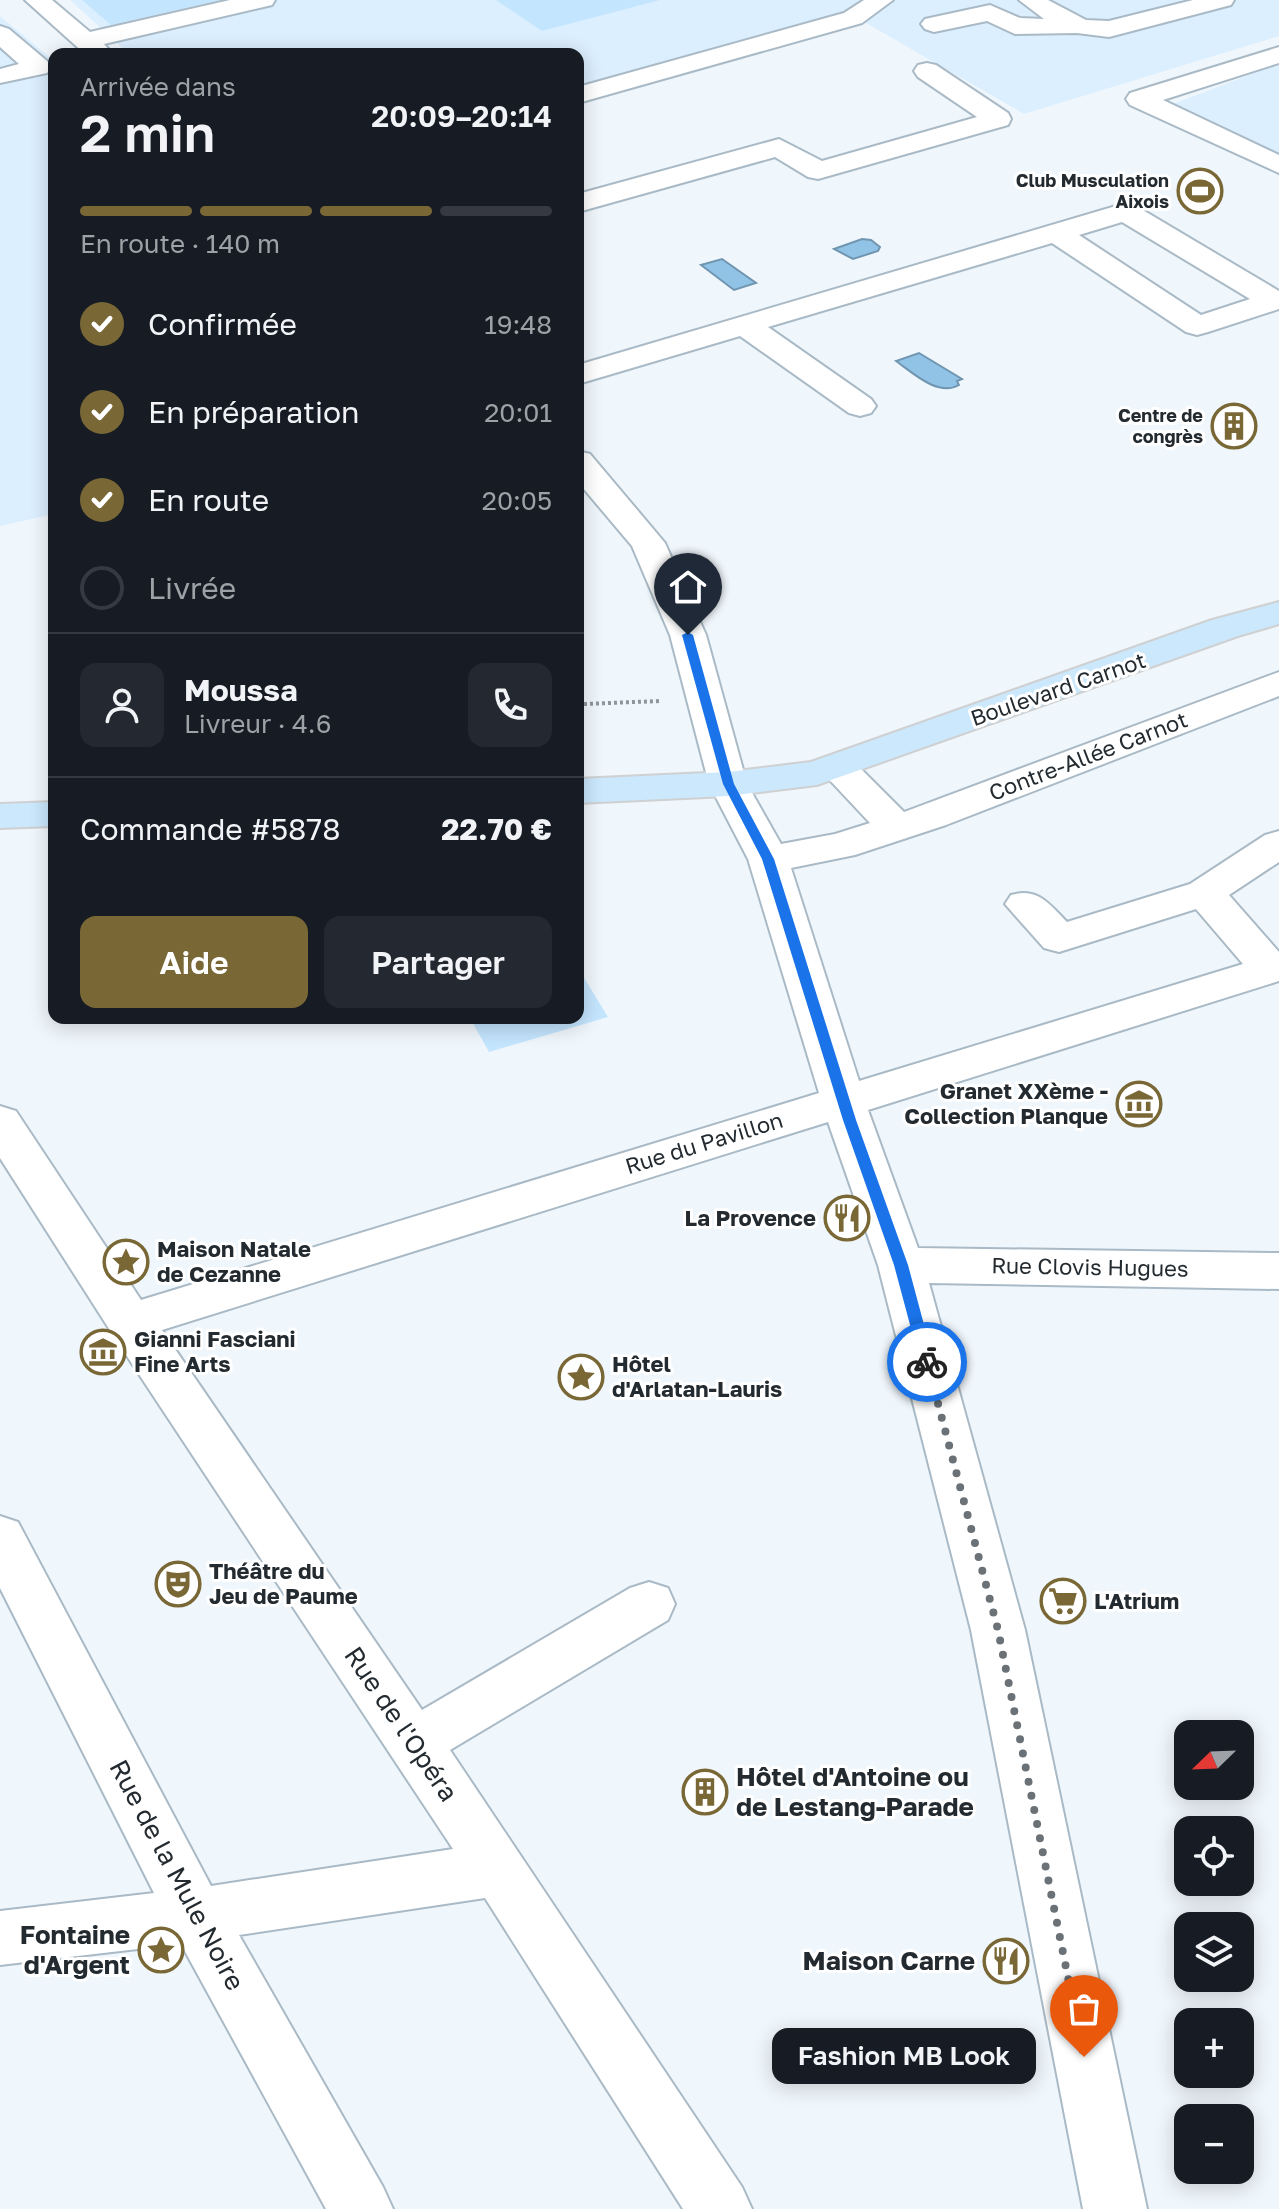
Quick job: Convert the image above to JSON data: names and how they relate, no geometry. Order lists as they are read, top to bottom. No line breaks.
{"streets":{"main road":["Boulevard Carnot"],"street":["Contre-Allée Carnot","Rue du Pavillon","Rue Clovis Hugues","Rue de l'Opéra","Rue de la Mule Noire"]},"crossings":[["Rue du Pavillon","Rue de l'Opéra"]],"places":{"sports":["Club Musculation Aixois"],"building":["Centre de congrès","Hôtel d'Antoine ou de Lestang-Parade"],"museum":["Granet XXème - Collection Planque","Gianni Fasciani Fine Arts"],"restaurant":["La Provence","Maison Carne"],"place":["Maison Natale de Cezanne","Hôtel d'Arlatan-Lauris","Fontaine d'Argent"],"theatre":["Théâtre du Jeu de Paume"],"supermarket":["L'Atrium"],"other":["Fashion MB Look"]},"north":"bottom left","page":{"heading":["2 min","Arrivée dans","20:09–20:14"],"panel":["Moussa","Livreur · 4.6","Commande #5878","22.70 €"],"bar":"En route · 140 m","list":[["Confirmée","19:48"],["En préparation","20:01"],["En route","20:05"],"Livrée"],"buttons":["Aide","Partager"],"map_buttons":["+","−"],"bubble":"Fashion MB Look"}}
